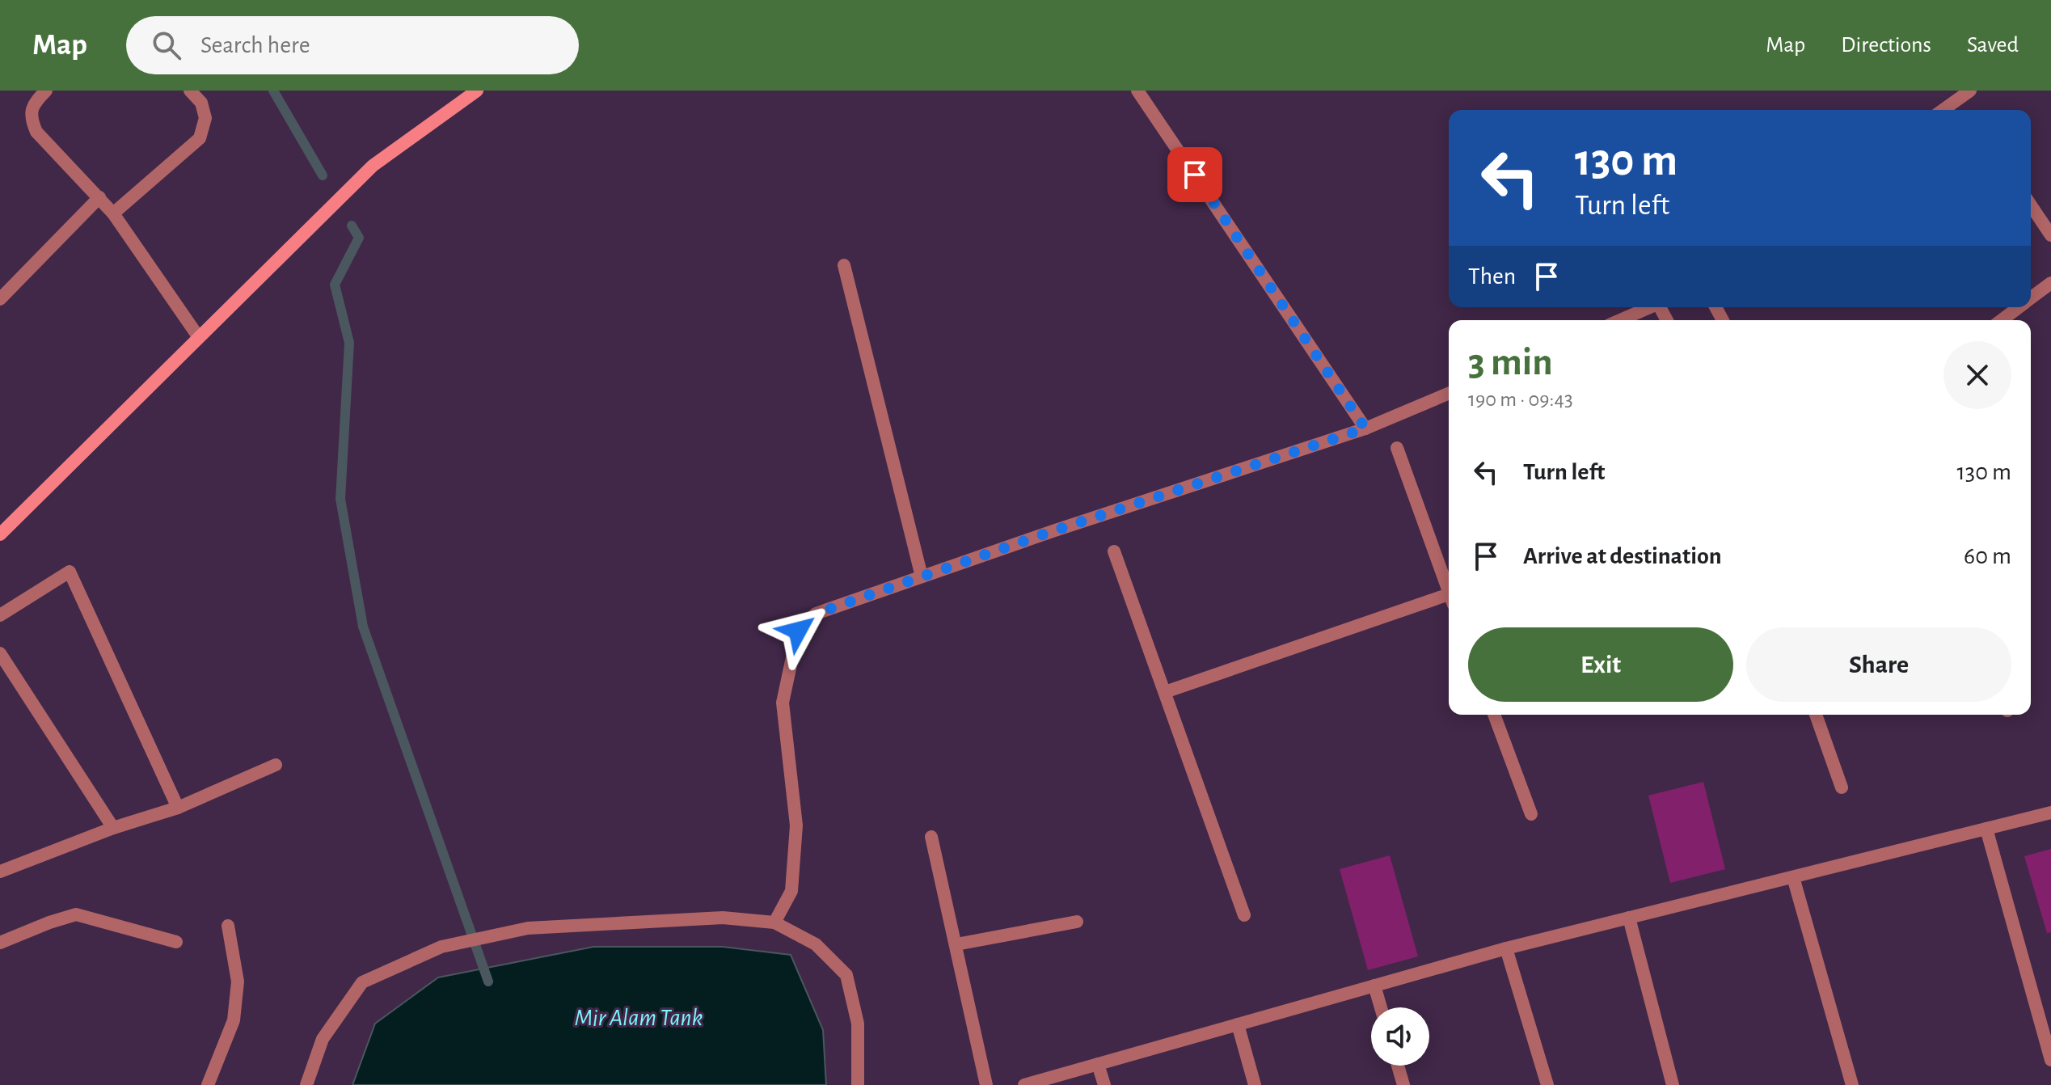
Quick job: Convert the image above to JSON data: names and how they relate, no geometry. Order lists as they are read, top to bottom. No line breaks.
{"water":["Mir Alam Tank"],"page":{"header":"Map","search":"Search here","nav":["Map","Directions","Saved"],"turn":["130 m","Turn left"],"then":"Then","heading":["3 min","190 m · 09:43"],"list":[{"name":"Turn left","value":"130 m"},{"name":"Arrive at destination","value":"60 m"}],"buttons":["Exit","Share"]}}
